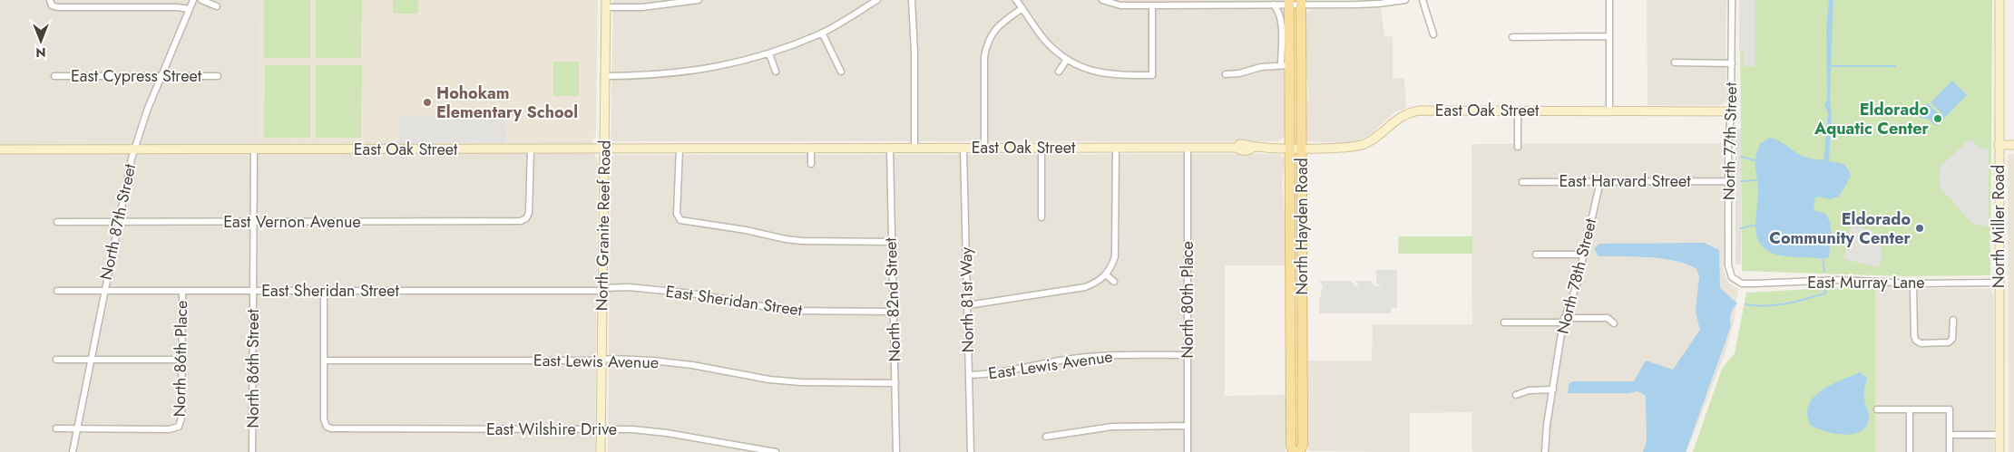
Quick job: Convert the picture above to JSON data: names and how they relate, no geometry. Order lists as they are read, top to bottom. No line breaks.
{"streets":{"main road":["North Hayden Road"],"street":["East Cypress Street","East Oak Street","North 77th Street","East Harvard Street","North 87th Street","East Vernon Avenue","North Granite Reef Road","North Miller Road","North 78th Street","East Murray Lane","East Sheridan Street","North 82nd Street","North 81st Way","North 80th Place","North 86th Place","East Lewis Avenue","North 86th Street","East Wilshire Drive"]},"crossings":[["East Cypress Street","North 87th Street"],["East Oak Street","North 77th Street"],["East Oak Street","North 87th Street"],["East Oak Street","East Vernon Avenue"],["East Oak Street","North Granite Reef Road"],["East Oak Street","North Hayden Road"],["East Oak Street","North 82nd Street"],["East Oak Street","North 81st Way"],["East Oak Street","North 80th Place"],["East Oak Street","North 86th Street"],["North 77th Street","East Harvard Street"],["North 77th Street","East Murray Lane"],["East Harvard Street","North 78th Street"],["North 87th Street","East Vernon Avenue"],["North 87th Street","East Sheridan Street"],["North 87th Street","North 86th Place"],["East Vernon Avenue","North 86th Street"],["North Granite Reef Road","East Sheridan Street"],["North Granite Reef Road","East Lewis Avenue"],["North Granite Reef Road","East Wilshire Drive"],["North Miller Road","East Murray Lane"],["East Sheridan Street","North 82nd Street"],["East Sheridan Street","North 86th Place"],["East Sheridan Street","North 86th Street"],["North 82nd Street","East Lewis Avenue"],["North 81st Way","East Lewis Avenue"],["North 80th Place","East Lewis Avenue"],["East Lewis Avenue","East Wilshire Drive"]],"places":["Hohokam Elementary School","Eldorado Aquatic Center","Eldorado Community Center"],"north":"bottom"}
